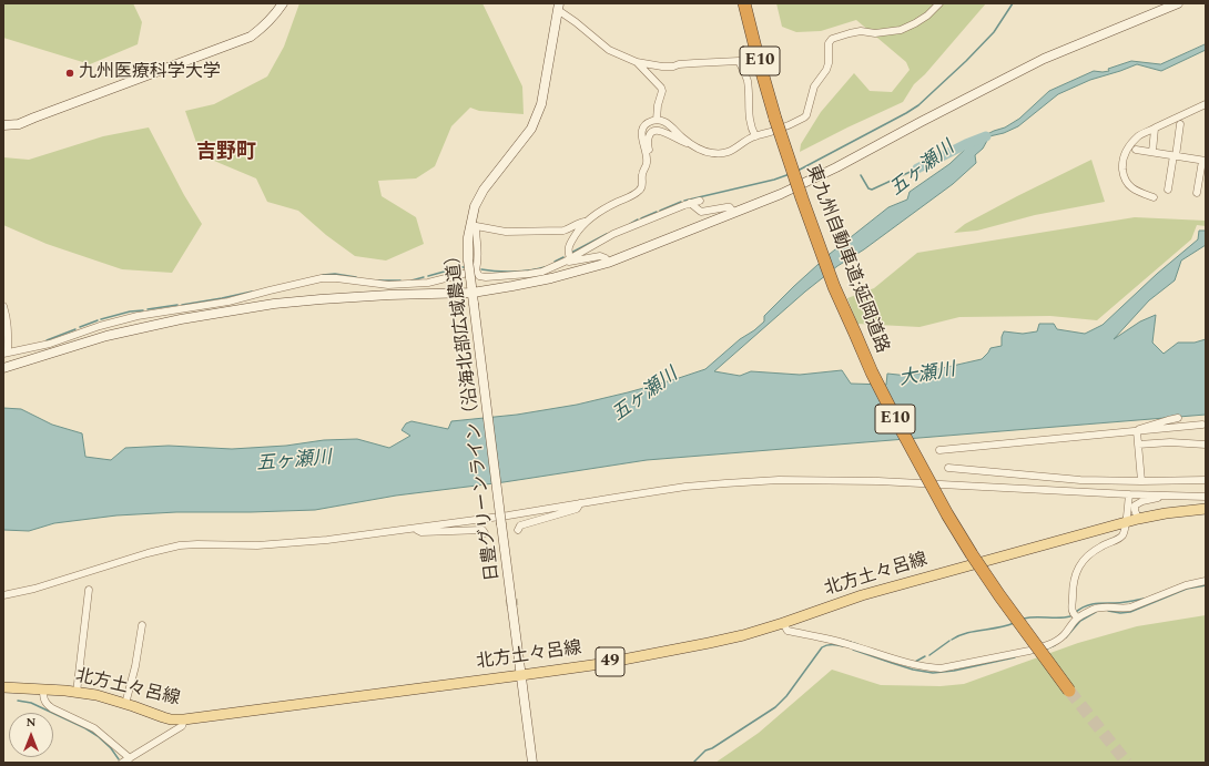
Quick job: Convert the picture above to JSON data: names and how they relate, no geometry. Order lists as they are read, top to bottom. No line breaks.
{"streets":{"highway":["E10","東九州自動車道;延岡道路"],"main road":["北方土々呂線","49"],"street":["日豊グリーンライン（沿海北部広域農道）"]},"crossings":[["日豊グリーンライン（沿海北部広域農道）","北方土々呂線"]],"districts":["吉野町"],"water":["五ヶ瀬川","大瀬川"],"places":["九州医療科学大学"],"north":"top"}
